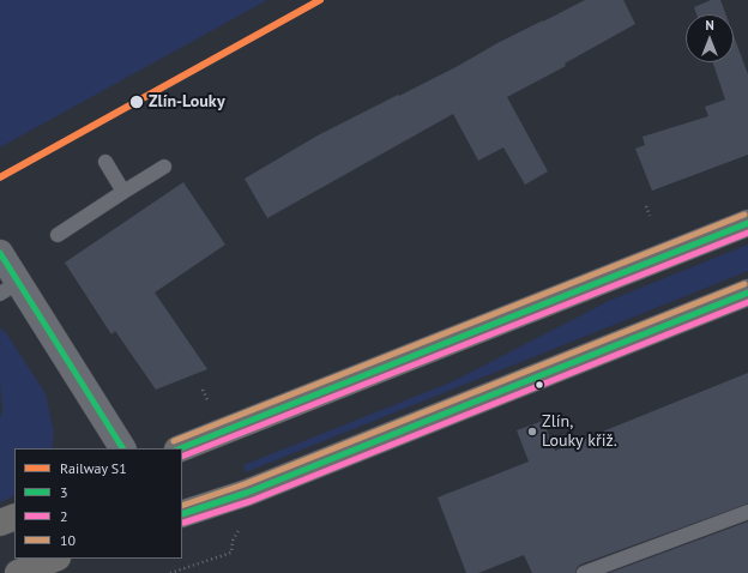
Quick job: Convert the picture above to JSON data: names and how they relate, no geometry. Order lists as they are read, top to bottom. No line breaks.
{"places":["Zlín-Louky","Zlín, Louky křiž."],"lines":["rail line S1","transit line 10","transit line 3","transit line 2"],"legend":["Railway S1","3","2","10"],"north":"top"}
